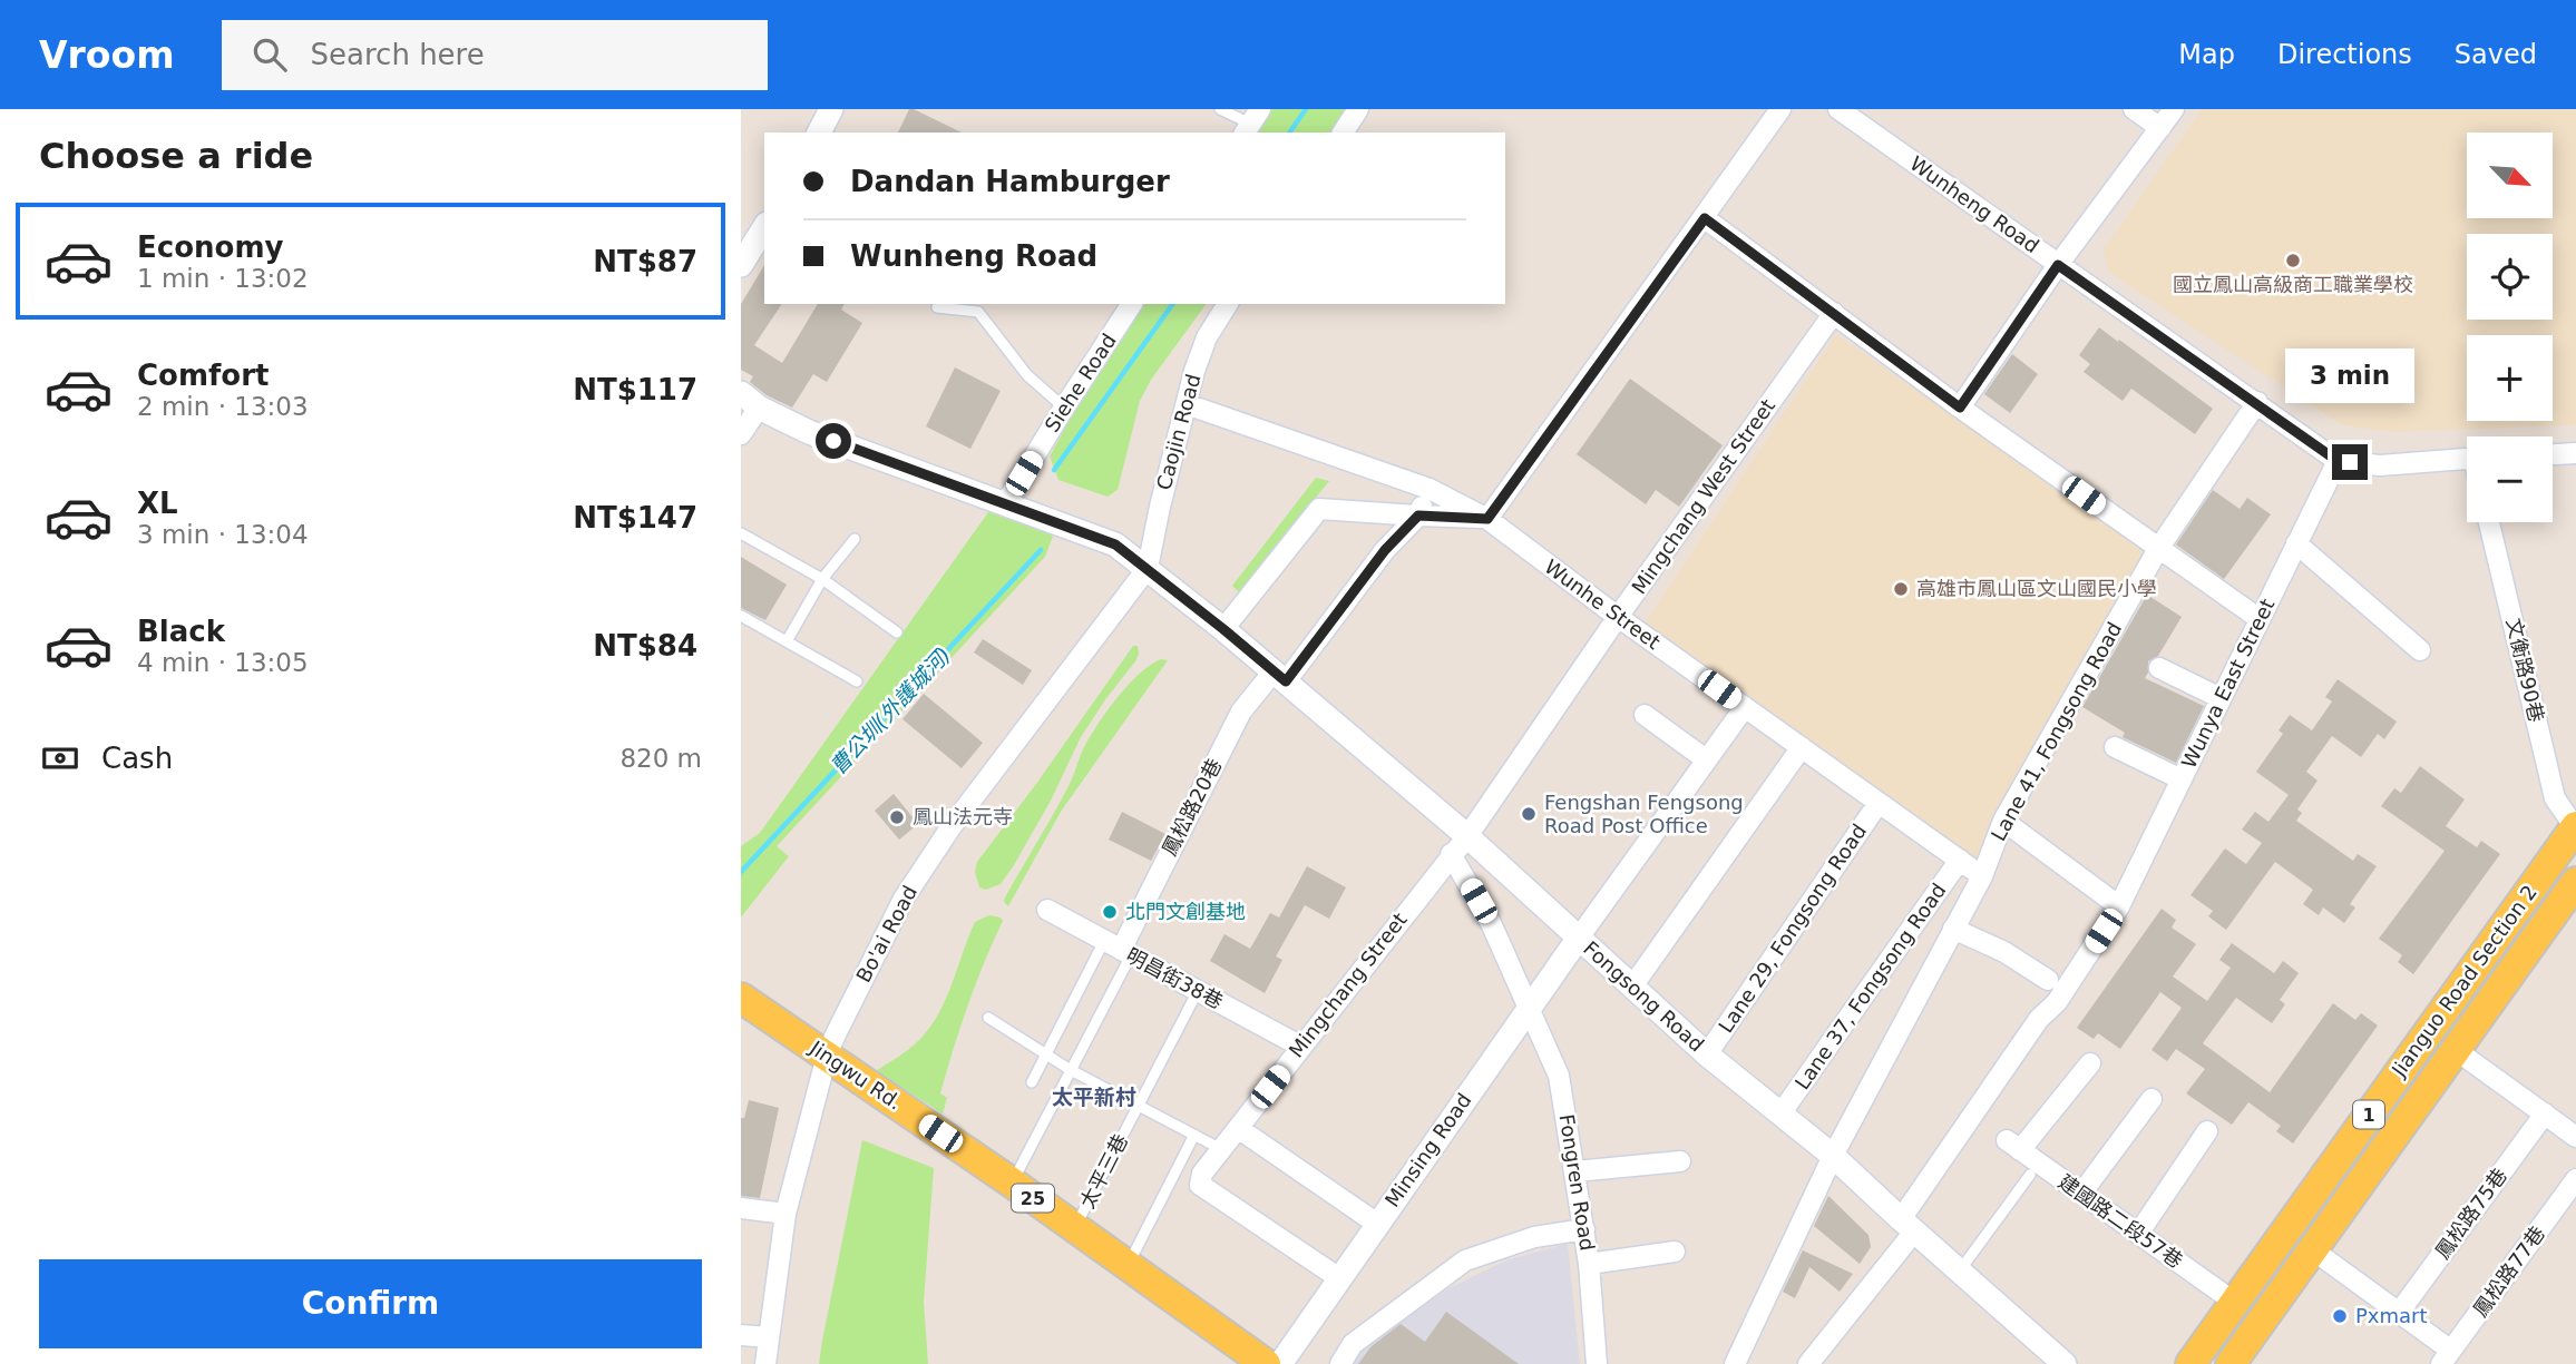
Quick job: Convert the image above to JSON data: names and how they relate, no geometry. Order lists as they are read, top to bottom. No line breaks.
{"streets":{"main road":["Jianguo Road Section 2","Jingwu Rd.","1","25"],"street":["Wunheng Road","Siehe Road","Caojin Road","Mingchang West Street","Wunhe Street","文衡路90巷","Wunya East Street","Lane 41, Fongsong Road","鳳松路20巷","Lane 29, Fongsong Road","Bo'ai Road","明昌街38巷","Mingchang Street","Lane 37, Fongsong Road","Fongsong Road","Minsing Road","Fongren Road","鳳松路75巷","建國路二段57巷","鳳松路77巷"],"lane":["太平三巷"]},"crossings":[["Wunheng Road","Wunya East Street"],["Wunheng Road","Lane 41, Fongsong Road"],["Siehe Road","Fongsong Road"],["Caojin Road","Wunhe Street"],["Caojin Road","Bo'ai Road"],["Caojin Road","Fongsong Road"],["Mingchang West Street","Wunhe Street"],["Mingchang West Street","Mingchang Street"],["Mingchang West Street","Fongsong Road"],["Wunhe Street","Lane 41, Fongsong Road"],["Wunhe Street","Lane 29, Fongsong Road"],["Wunhe Street","Lane 37, Fongsong Road"],["文衡路90巷","Jianguo Road Section 2"],["Wunya East Street","Fongsong Road"],["Lane 41, Fongsong Road","Fongsong Road"],["鳳松路20巷","明昌街38巷"],["鳳松路20巷","Fongsong Road"],["Lane 29, Fongsong Road","Fongsong Road"],["Bo'ai Road","Fongsong Road"],["Bo'ai Road","Jingwu Rd."],["明昌街38巷","Mingchang Street"],["明昌街38巷","太平三巷"],["Jianguo Road Section 2","建國路二段57巷"],["Mingchang Street","Fongsong Road"],["Mingchang Street","Minsing Road"],["Mingchang Street","Fongren Road"],["Lane 37, Fongsong Road","Fongsong Road"],["Fongsong Road","Minsing Road"],["Jingwu Rd.","太平三巷"],["Minsing Road","Fongren Road"]],"districts":["太平新村"],"water":["曹公圳(外護城河)"],"places":["國立鳳山高級商工職業學校","高雄市鳳山區文山國民小學","Fengshan Fengsong Road Post Office","鳳山法元寺","北門文創基地","Pxmart"],"north":"bottom right","page":{"header":"Vroom","search":"Search here","nav":["Map","Directions","Saved"],"heading":"Choose a ride","map_buttons":["+","−"],"banner":["Dandan Hamburger","Wunheng Road"],"list":[{"name":"Economy","note":"1 min · 13:02","value":"NT$87"},{"name":"Comfort","note":"2 min · 13:03","value":"NT$117"},{"name":"XL","note":"3 min · 13:04","value":"NT$147"},{"name":"Black","note":"4 min · 13:05","value":"NT$84"}],"bubble":"3 min","pay":["Cash","820 m"],"buttons":"Confirm"}}
